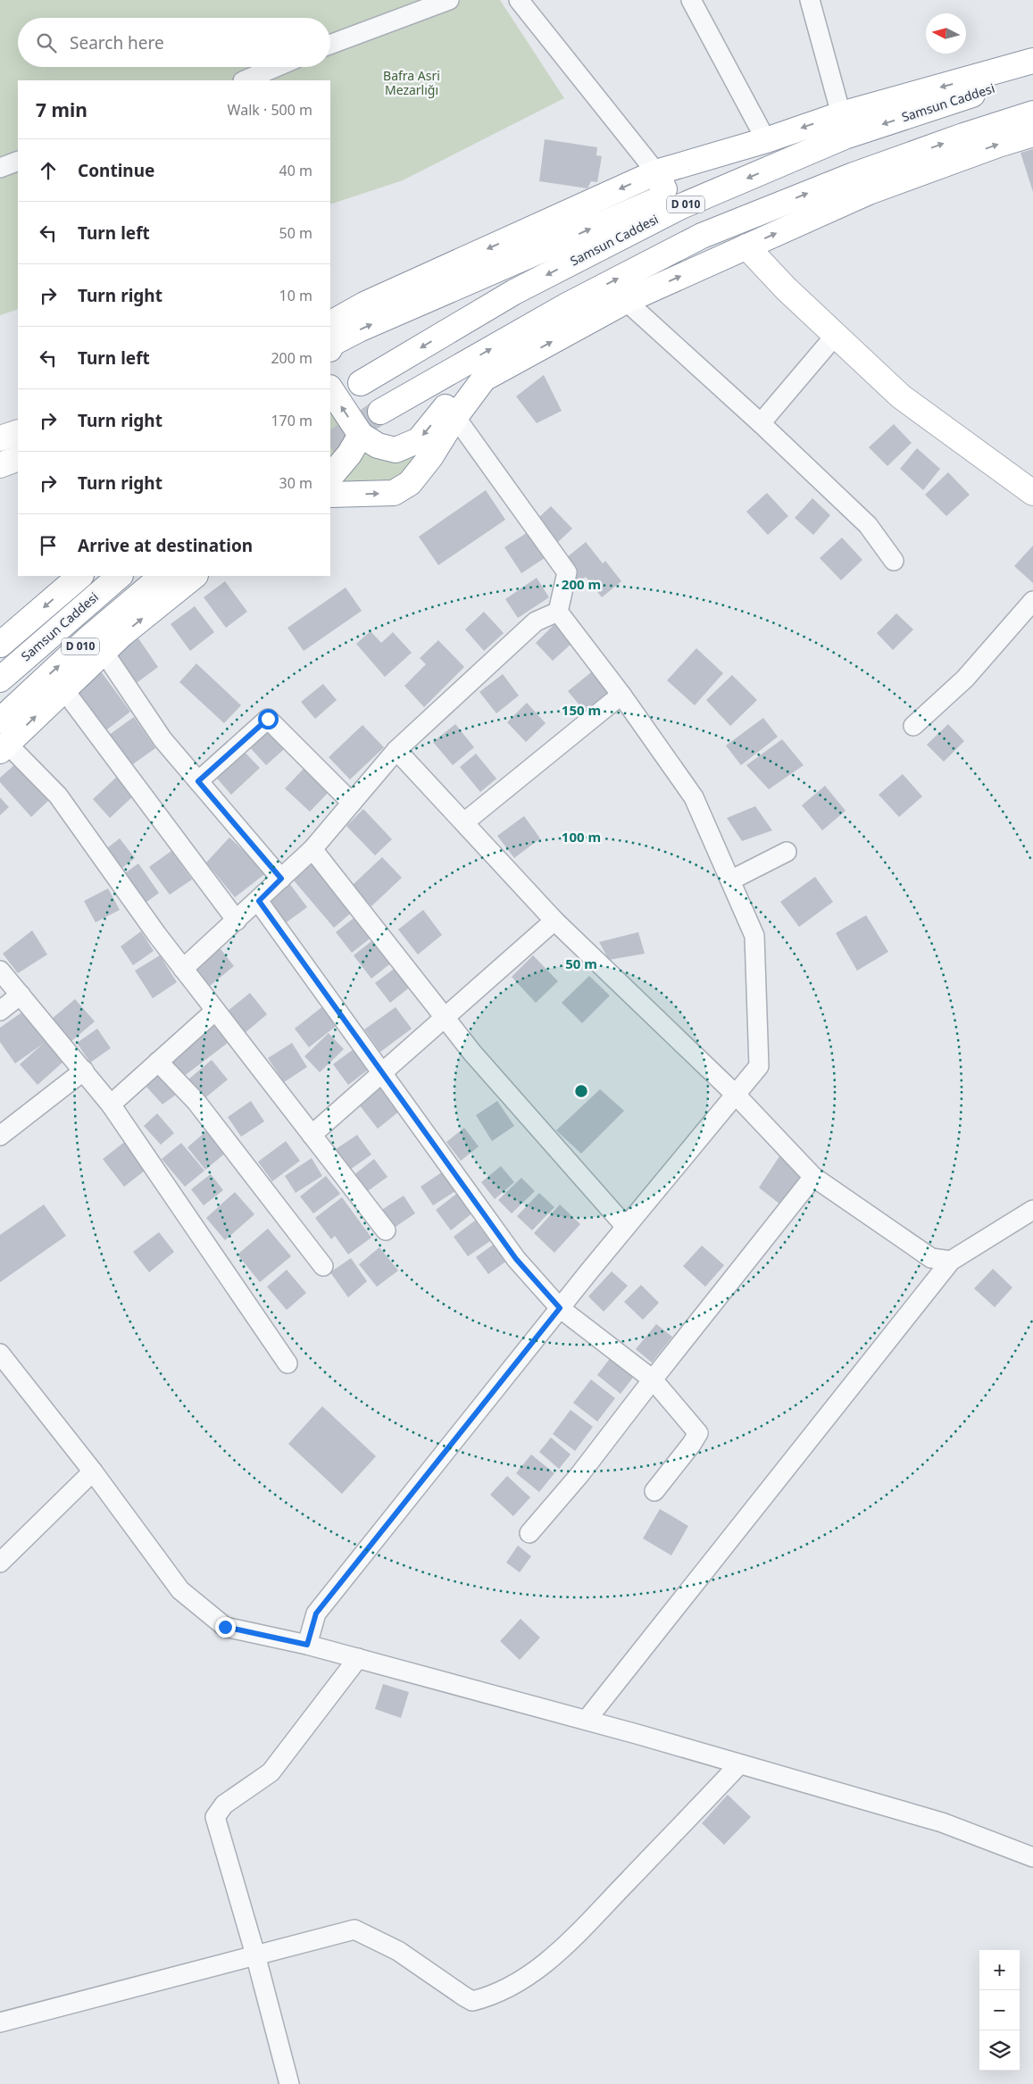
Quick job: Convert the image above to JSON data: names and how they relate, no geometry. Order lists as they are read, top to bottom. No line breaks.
{"streets":{"main road":["Samsun Caddesi","D 010"]},"parks":["Bafra Asri Mezarlığı"],"north":"left","page":{"search":"Search here","heading":["7 min","Walk · 500 m"],"list":[["Continue","40 m"],["Turn left","50 m"],["Turn right","10 m"],["Turn left","200 m"],["Turn right","170 m"],["Turn right","30 m"],"Arrive at destination"],"map_buttons":["+","−"]},"rings":["200 m","150 m","100 m","50 m"]}
